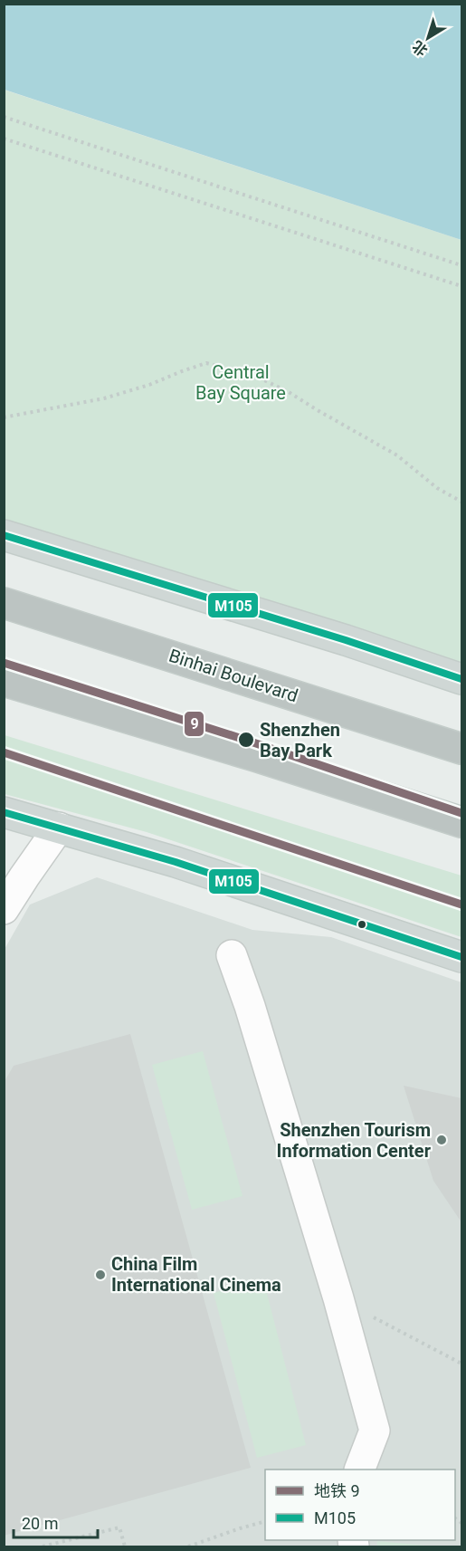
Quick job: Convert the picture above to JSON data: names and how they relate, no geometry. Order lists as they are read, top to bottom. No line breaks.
{"streets":{"highway":["Binhai Boulevard"]},"parks":["Central Bay Square"],"places":["Shenzhen Bay Park","Shenzhen Tourism Information Center","China Film International Cinema"],"lines":["transit line M105","metro line 9"],"legend":["地铁 9","M105"],"scale_bar":"20 m","north":"bottom left"}
